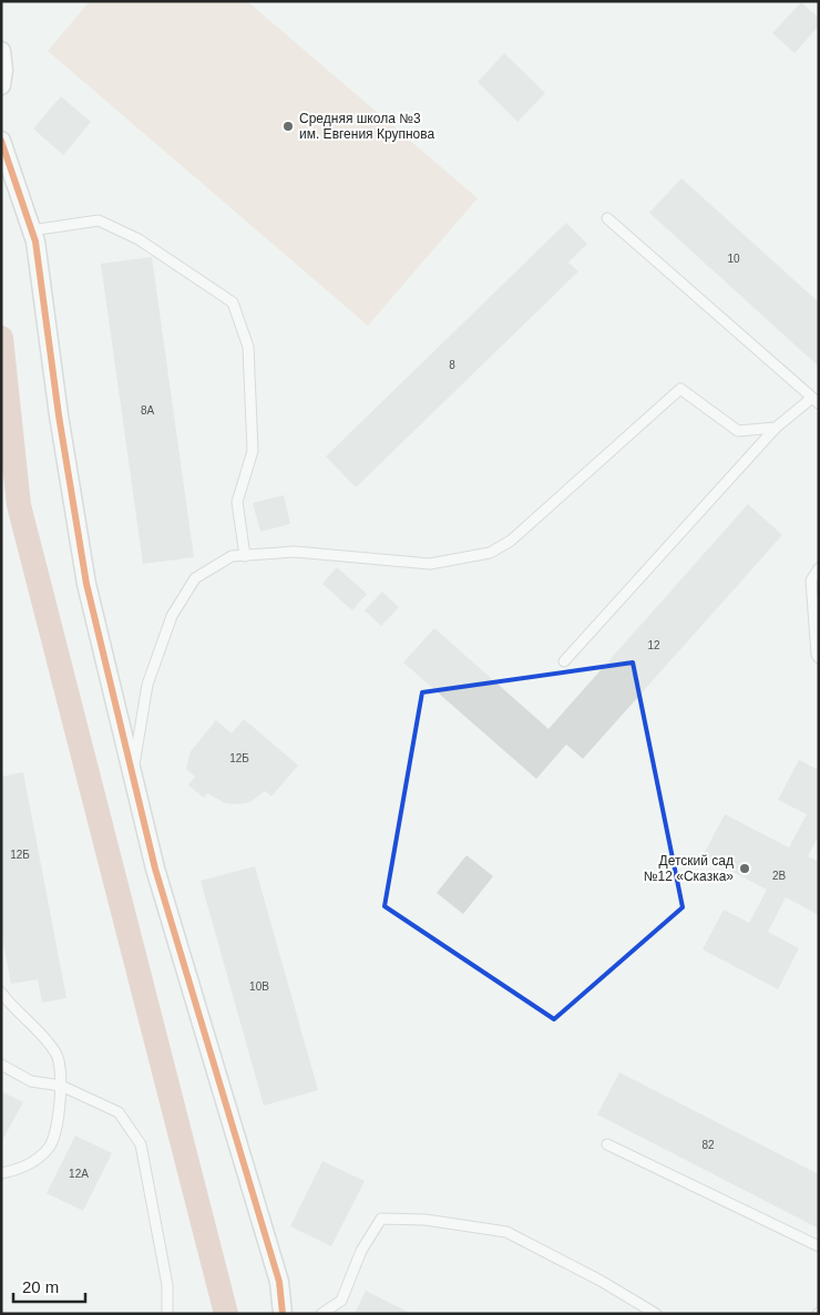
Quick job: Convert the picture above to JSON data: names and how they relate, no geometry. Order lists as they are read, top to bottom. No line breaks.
{"places":["Средняя школа №3 им. Евгения Крупнова","Детский сад №12 «Сказка»"],"house_numbers":["10","8","8А","12","12Б","12Б","2В","10В","82","12А"],"scale_bar":"20 m"}
